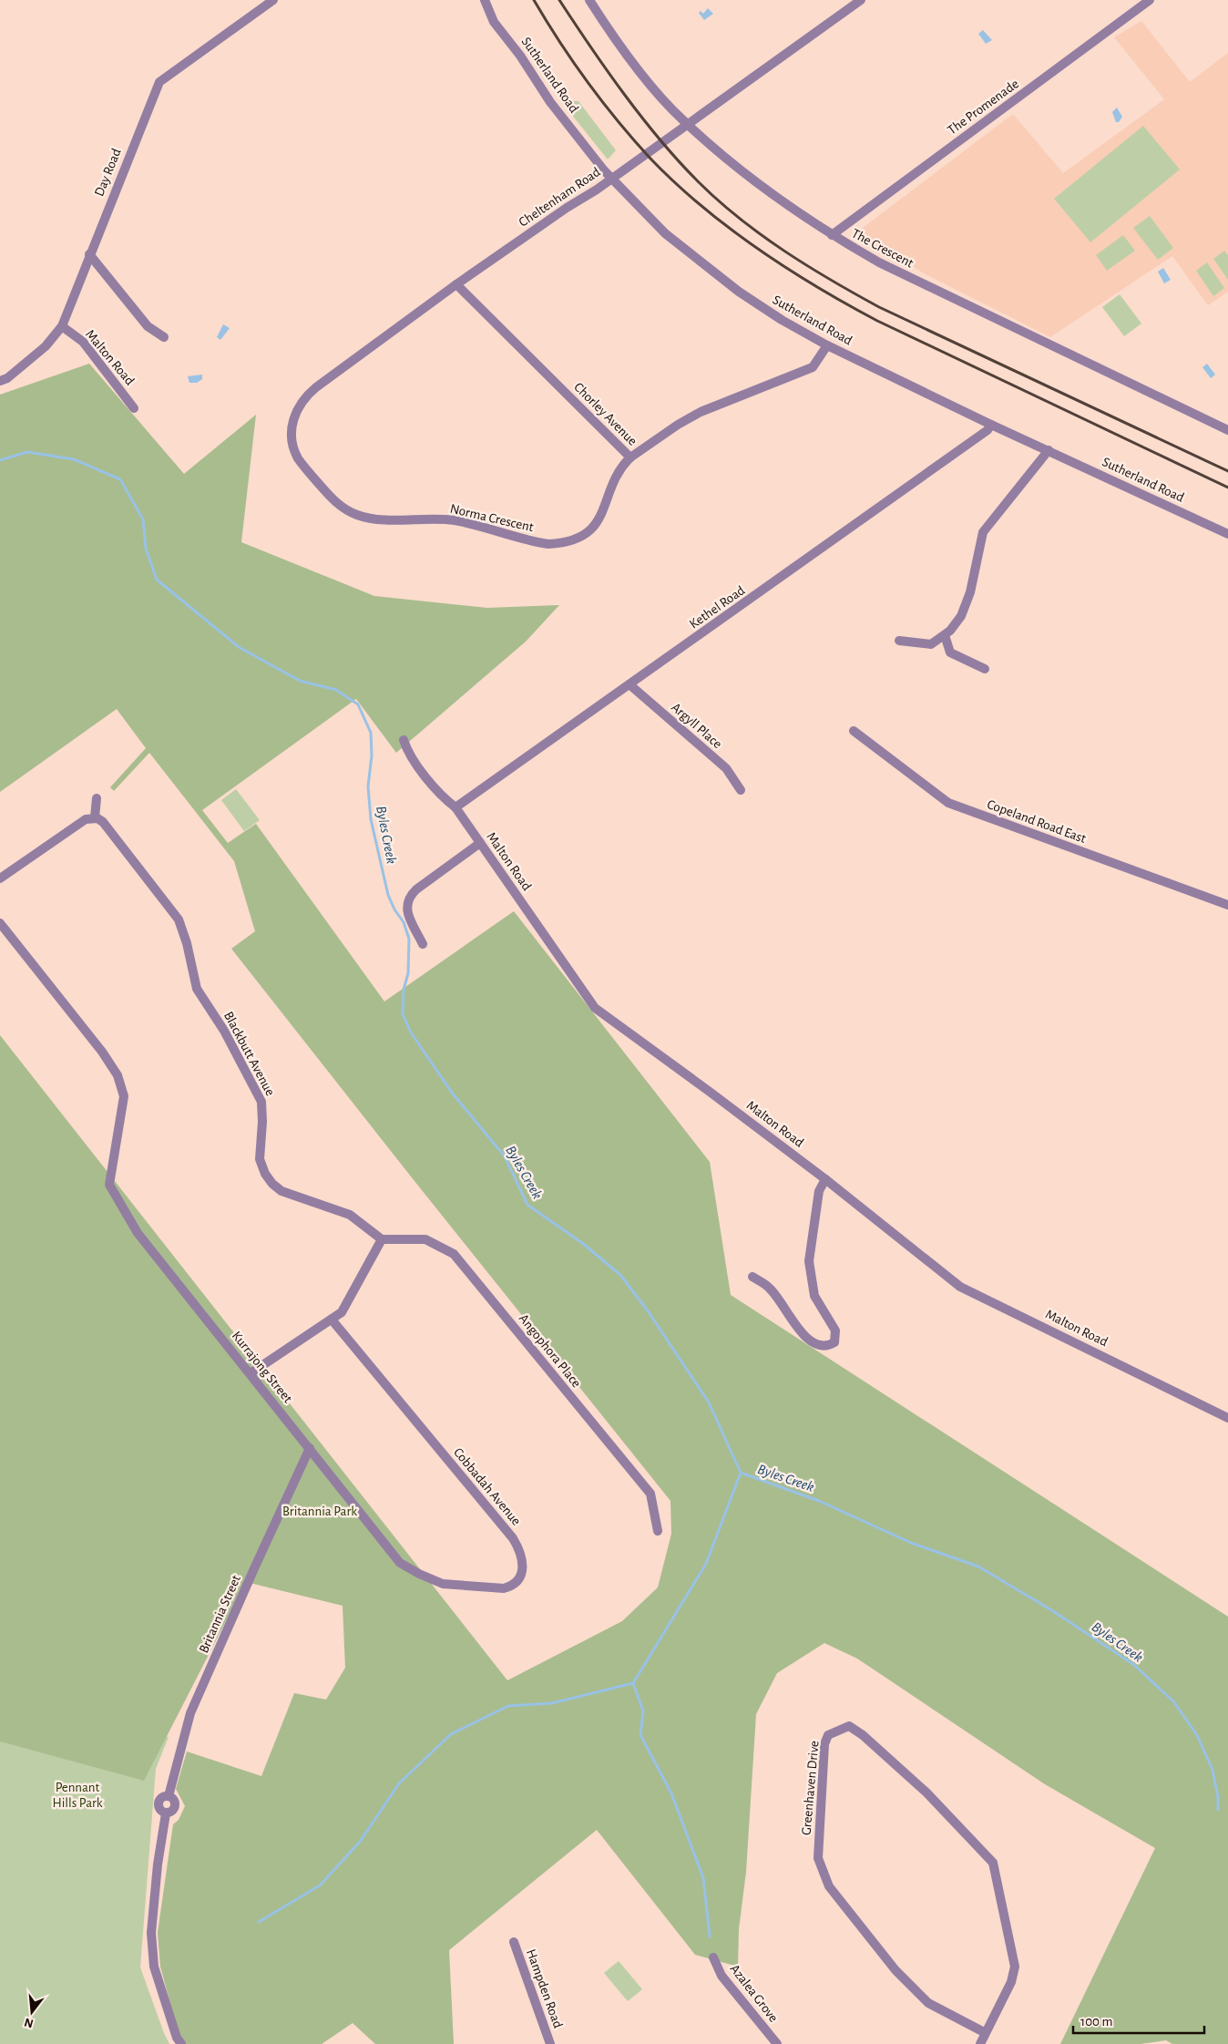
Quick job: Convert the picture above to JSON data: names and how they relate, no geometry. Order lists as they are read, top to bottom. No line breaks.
{"streets":{"street":["Sutherland Road","The Promenade","Day Road","Cheltenham Road","The Crescent","Malton Road","Chorley Avenue","Norma Crescent","Kethel Road","Argyll Place","Copeland Road East","Blackbutt Avenue","Angophora Place","Kurrajong Street","Cobbadah Avenue","Britannia Street","Greenhaven Drive","Hampden Road","Azalea Grove"]},"crossings":[["Sutherland Road","Cheltenham Road"],["Sutherland Road","Chorley Avenue"],["Sutherland Road","Kethel Road"],["The Promenade","The Crescent"],["Day Road","Malton Road"],["Cheltenham Road","The Crescent"],["Cheltenham Road","Chorley Avenue"],["Cheltenham Road","Norma Crescent"],["Malton Road","Kethel Road"],["Chorley Avenue","Norma Crescent"],["Kethel Road","Argyll Place"],["Blackbutt Avenue","Angophora Place"],["Kurrajong Street","Cobbadah Avenue"],["Kurrajong Street","Britannia Street"]],"water":["Byles Creek"],"parks":["Britannia Park","Pennant Hills Park"],"scale_bar":"100 m","north":"bottom"}
